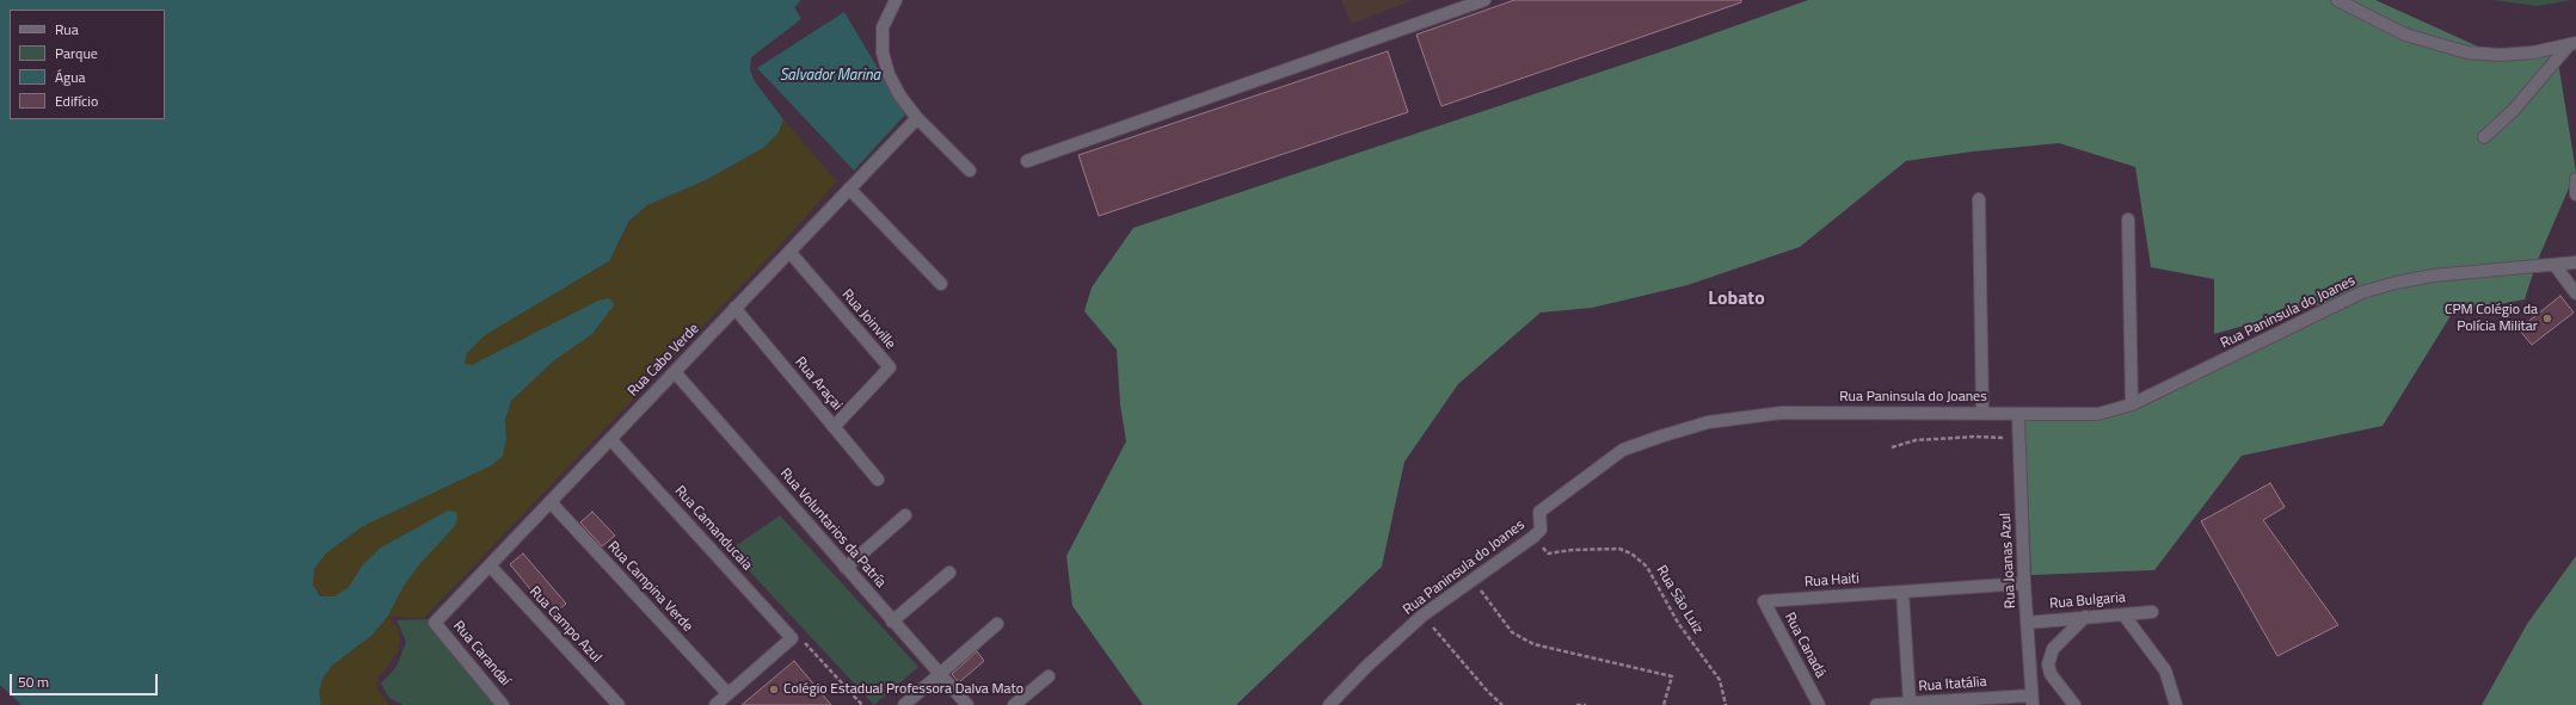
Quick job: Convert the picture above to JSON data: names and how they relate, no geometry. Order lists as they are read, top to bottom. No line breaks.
{"streets":{"street":["Rua Paninsula do Joanes","Rua Joinville","Rua Cabo Verde","Rua Araçai","Rua Camanducaia","Rua Voluntarios da Patría","Rua Joanas Azul","Rua Haiti","Rua Campina Verde","Rua Bulgaria","Rua Campo Azul","Rua Canadá","Rua Carandaí","Rua Itatália"],"path":["Rua São Luiz"]},"crossings":[["Rua Paninsula do Joanes","Rua Joanas Azul"],["Rua Paninsula do Joanes","Rua São Luiz"],["Rua Joinville","Rua Cabo Verde"],["Rua Joinville","Rua Araçai"],["Rua Cabo Verde","Rua Araçai"],["Rua Cabo Verde","Rua Camanducaia"],["Rua Cabo Verde","Rua Voluntarios da Patría"],["Rua Cabo Verde","Rua Campina Verde"],["Rua Cabo Verde","Rua Campo Azul"],["Rua Cabo Verde","Rua Carandaí"],["Rua Joanas Azul","Rua Haiti"],["Rua Joanas Azul","Rua Bulgaria"],["Rua Joanas Azul","Rua Itatália"],["Rua Haiti","Rua Canadá"]],"districts":["Lobato"],"water":["Salvador Marina"],"places":["CPM Colégio da Polícia Militar","Colégio Estadual Professora Dalva Mato"],"legend":["Rua","Parque","Água","Edifício"],"scale_bar":"50 m"}
